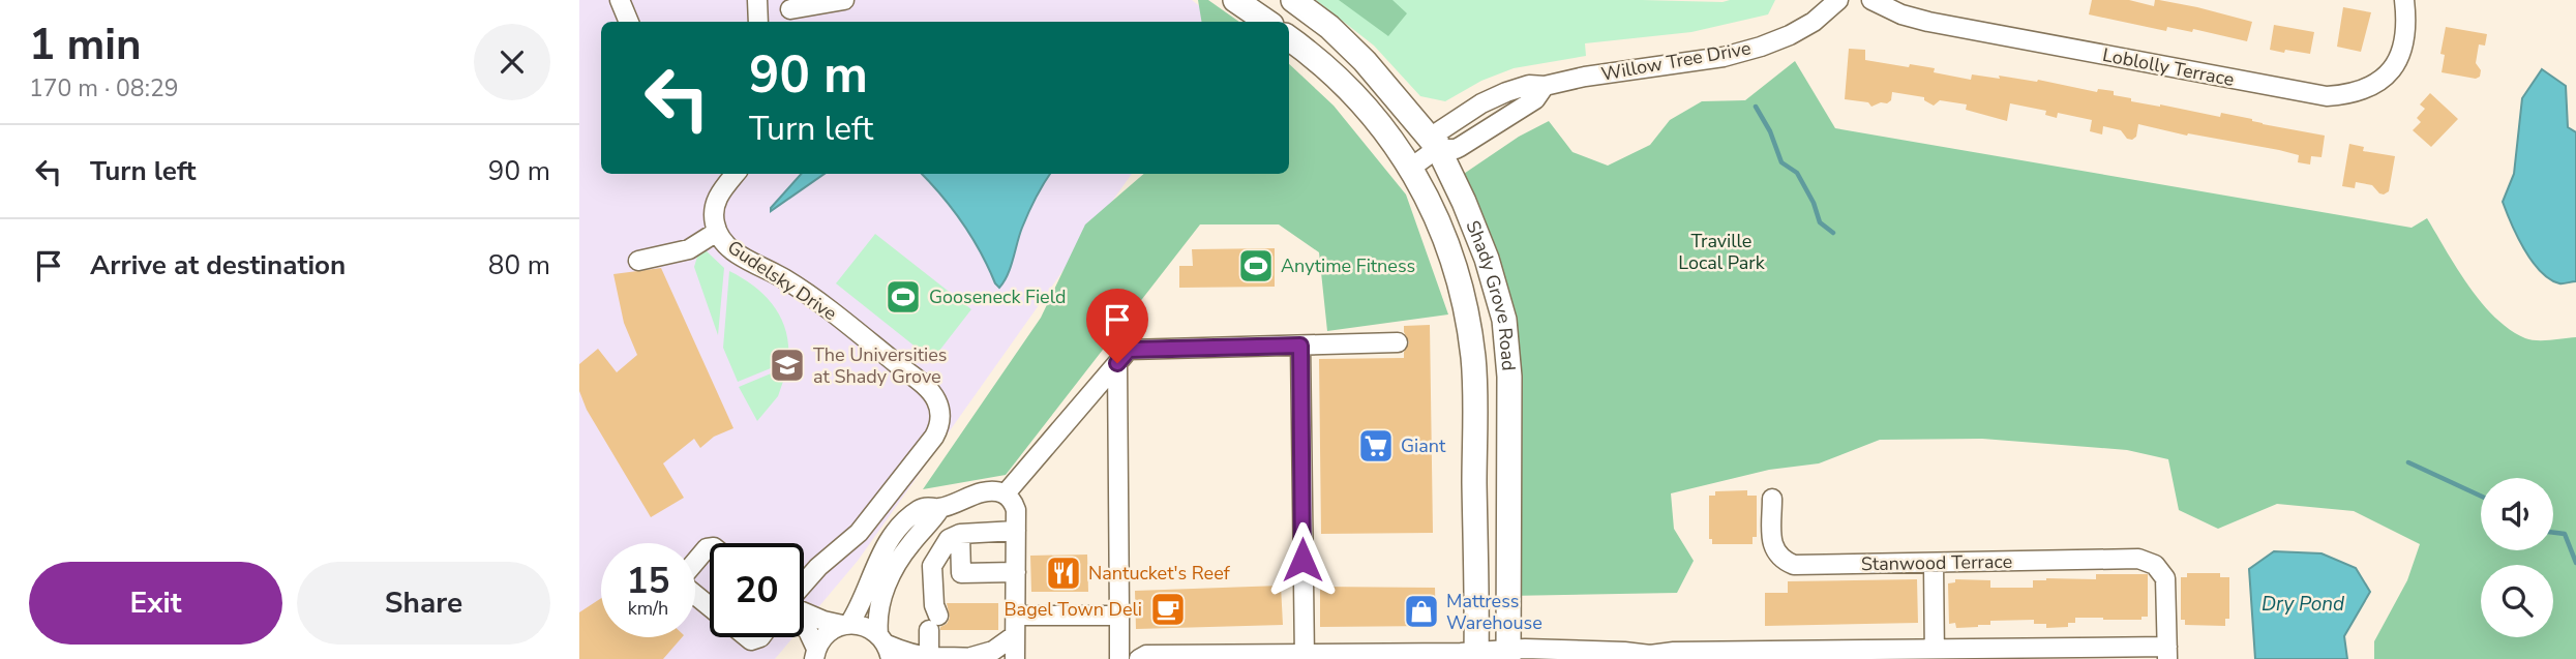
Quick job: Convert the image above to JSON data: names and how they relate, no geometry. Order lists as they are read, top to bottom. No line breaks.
{"streets":{"main road":["Shady Grove Road"],"street":["Willow Tree Drive","Loblolly Terrace","Gudelsky Drive","Stanwood Terrace"]},"crossings":[["Willow Tree Drive","Shady Grove Road"]],"water":["Dry Pond"],"parks":["Traville Local Park"],"places":{"sports":["Anytime Fitness","Gooseneck Field"],"school or university":["The Universities at Shady Grove"],"supermarket":["Giant"],"restaurant":["Nantucket's Reef"],"cafe":["Bagel Town Deli"],"shop":["Mattress Warehouse"]},"page":{"heading":["1 min","170 m · 08:29"],"turn":["90 m","Turn left"],"list":[{"name":"Turn left","value":"90 m"},{"name":"Arrive at destination","value":"80 m"}],"speed":"15 km/h","limit":"20","buttons":["Exit","Share"]}}
